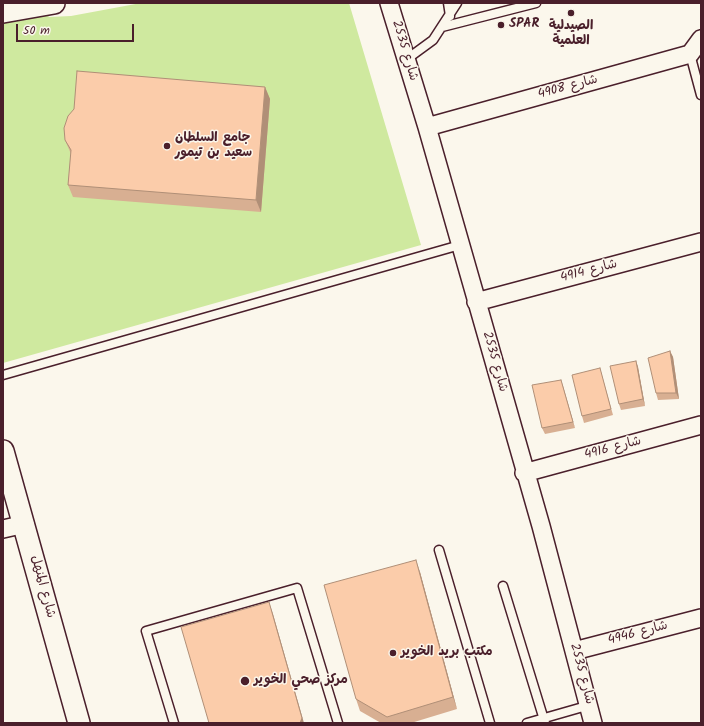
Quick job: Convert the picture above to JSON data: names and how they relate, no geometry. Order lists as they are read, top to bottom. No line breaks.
{"streets":{"street":["2535 شارع","4908 شارع","4914 شارع","4916 شارع","شارع المنهل","4946 شارع"]},"crossings":[["2535 شارع","4908 شارع"],["2535 شارع","4914 شارع"],["2535 شارع","4916 شارع"],["2535 شارع","4946 شارع"]],"places":["الصيدلية العلمية","SPAR","جامع السلطان سعيد بن تيمور","مكتب بريد الخوير","مركز صحي الخوير"],"scale_bar":"50 m"}
